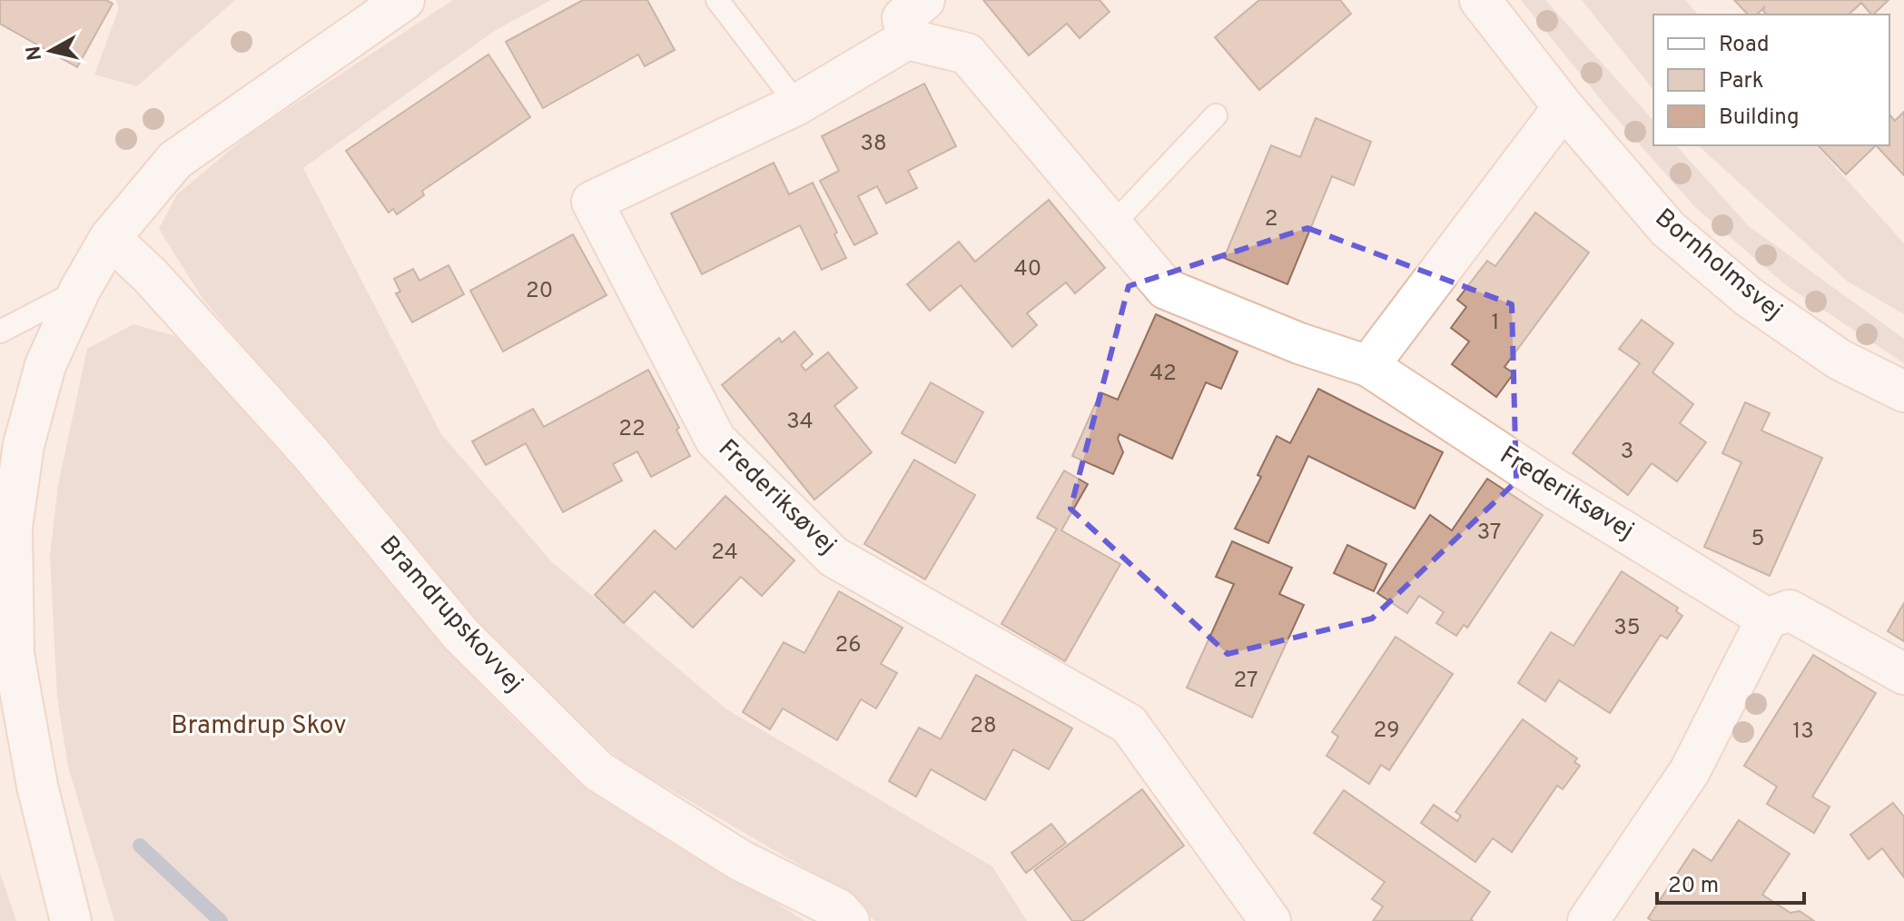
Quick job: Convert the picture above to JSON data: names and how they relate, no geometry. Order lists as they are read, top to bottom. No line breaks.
{"streets":{"street":["Bornholmsvej","Frederiksøvej","Bramdrupskovvej"]},"parks":["Bramdrup Skov"],"house_numbers":["38","2","40","20","1","42","34","22","3","37","5","24","35","26","27","28","29","13"],"legend":["Road","Park","Building"],"scale_bar":"20 m","north":"left"}
